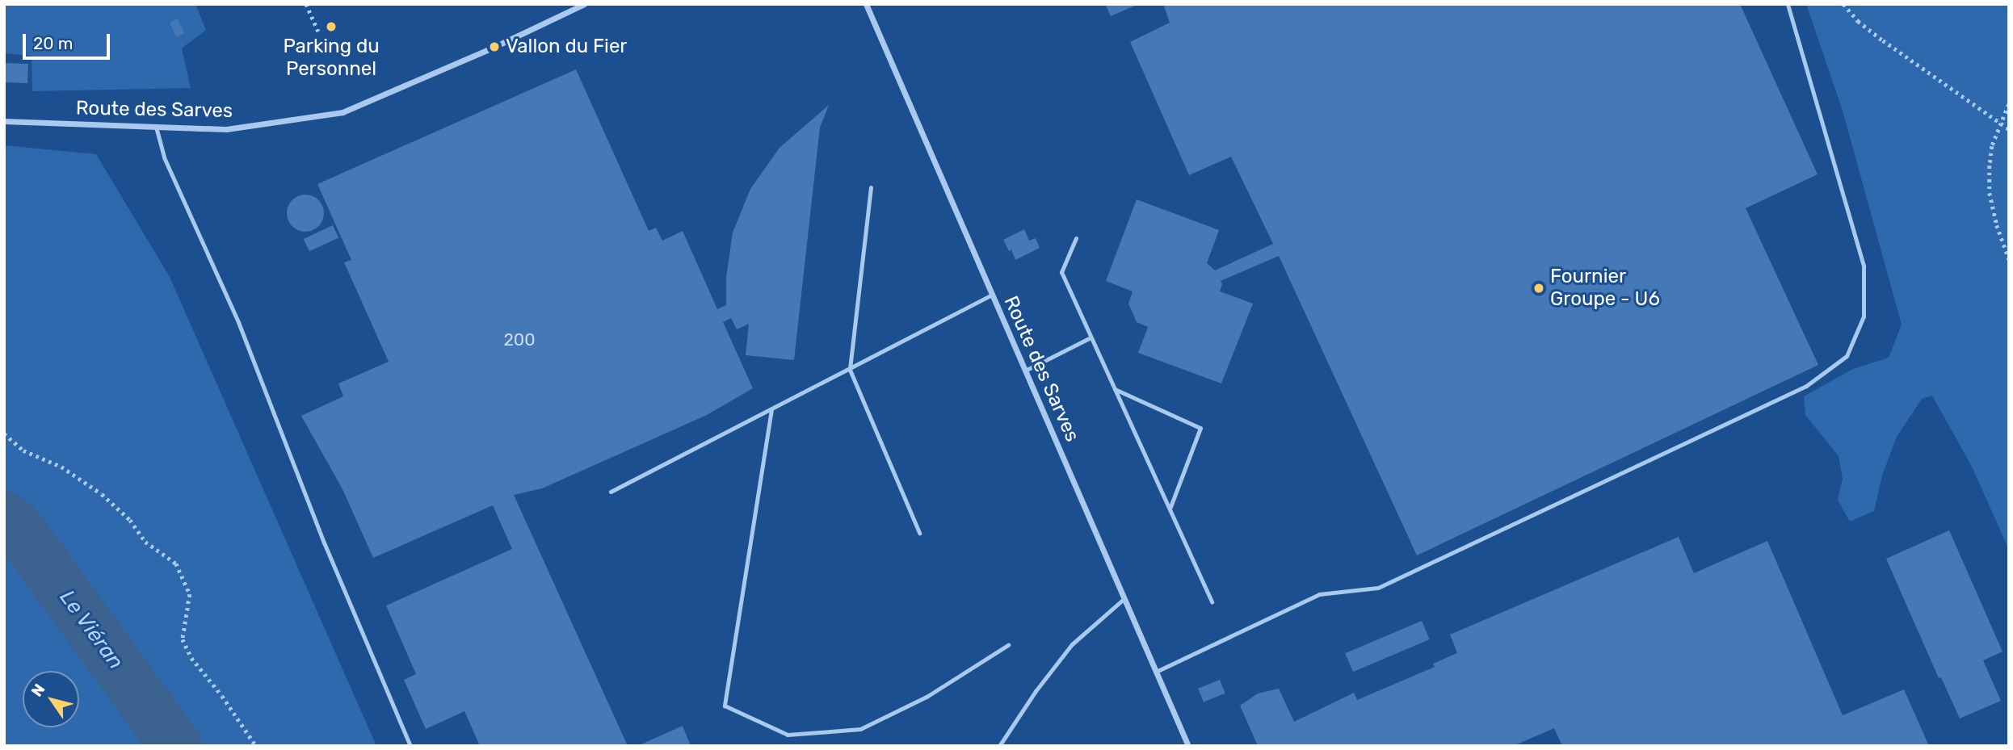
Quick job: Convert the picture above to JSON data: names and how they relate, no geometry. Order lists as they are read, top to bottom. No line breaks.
{"streets":{"street":["Route des Sarves"]},"water":["Le Viéran"],"places":["Parking du Personnel","Vallon du Fier","Fournier Groupe - U6"],"house_numbers":["200"],"scale_bar":"20 m","north":"top left"}
